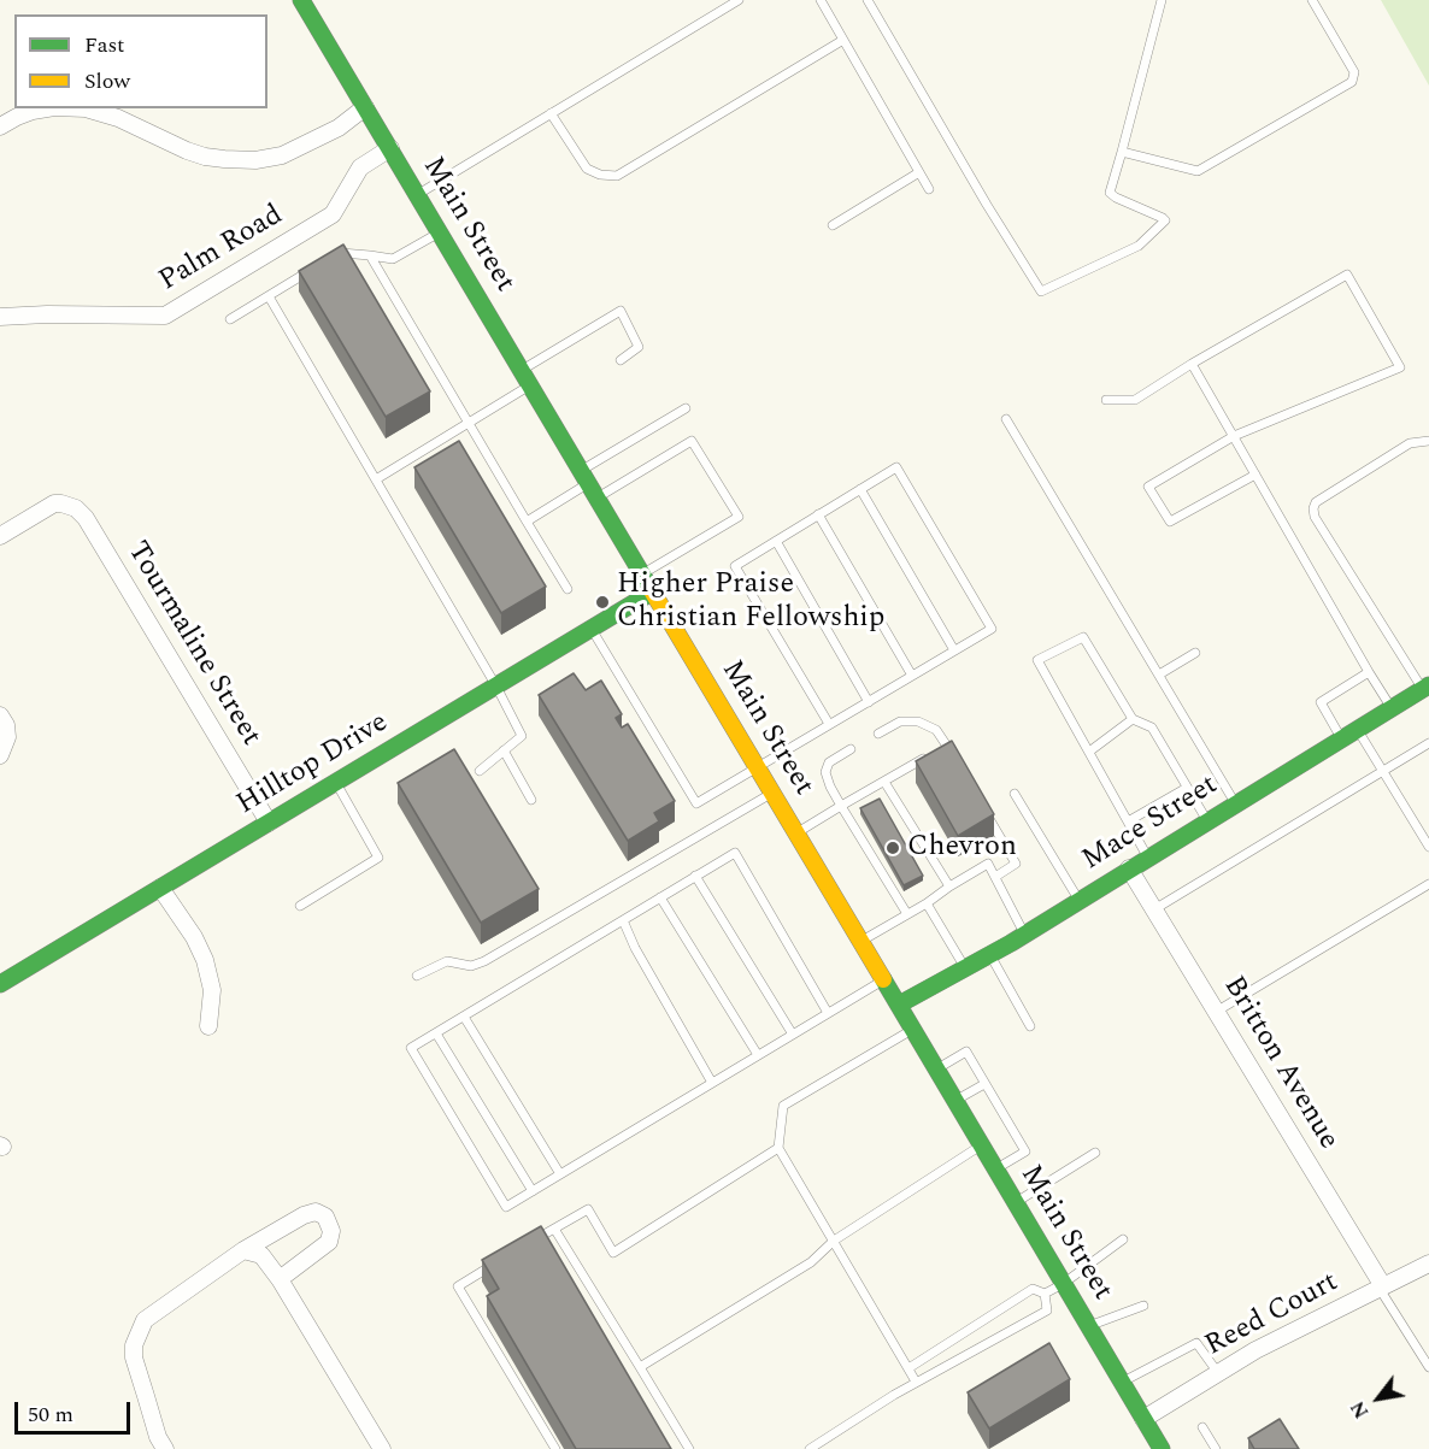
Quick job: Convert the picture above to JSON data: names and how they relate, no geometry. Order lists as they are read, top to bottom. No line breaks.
{"streets":{"main road":["Main Street","Hilltop Drive","Mace Street"],"street":["Palm Road","Tourmaline Street","Britton Avenue","Reed Court"]},"crossings":[["Main Street","Palm Road"],["Main Street","Hilltop Drive"],["Main Street","Mace Street"],["Main Street","Reed Court"],["Tourmaline Street","Hilltop Drive"],["Mace Street","Britton Avenue"],["Britton Avenue","Reed Court"]],"places":["Higher Praise Christian Fellowship","Chevron"],"legend":["Fast","Slow"],"scale_bar":"50 m","north":"bottom left"}
